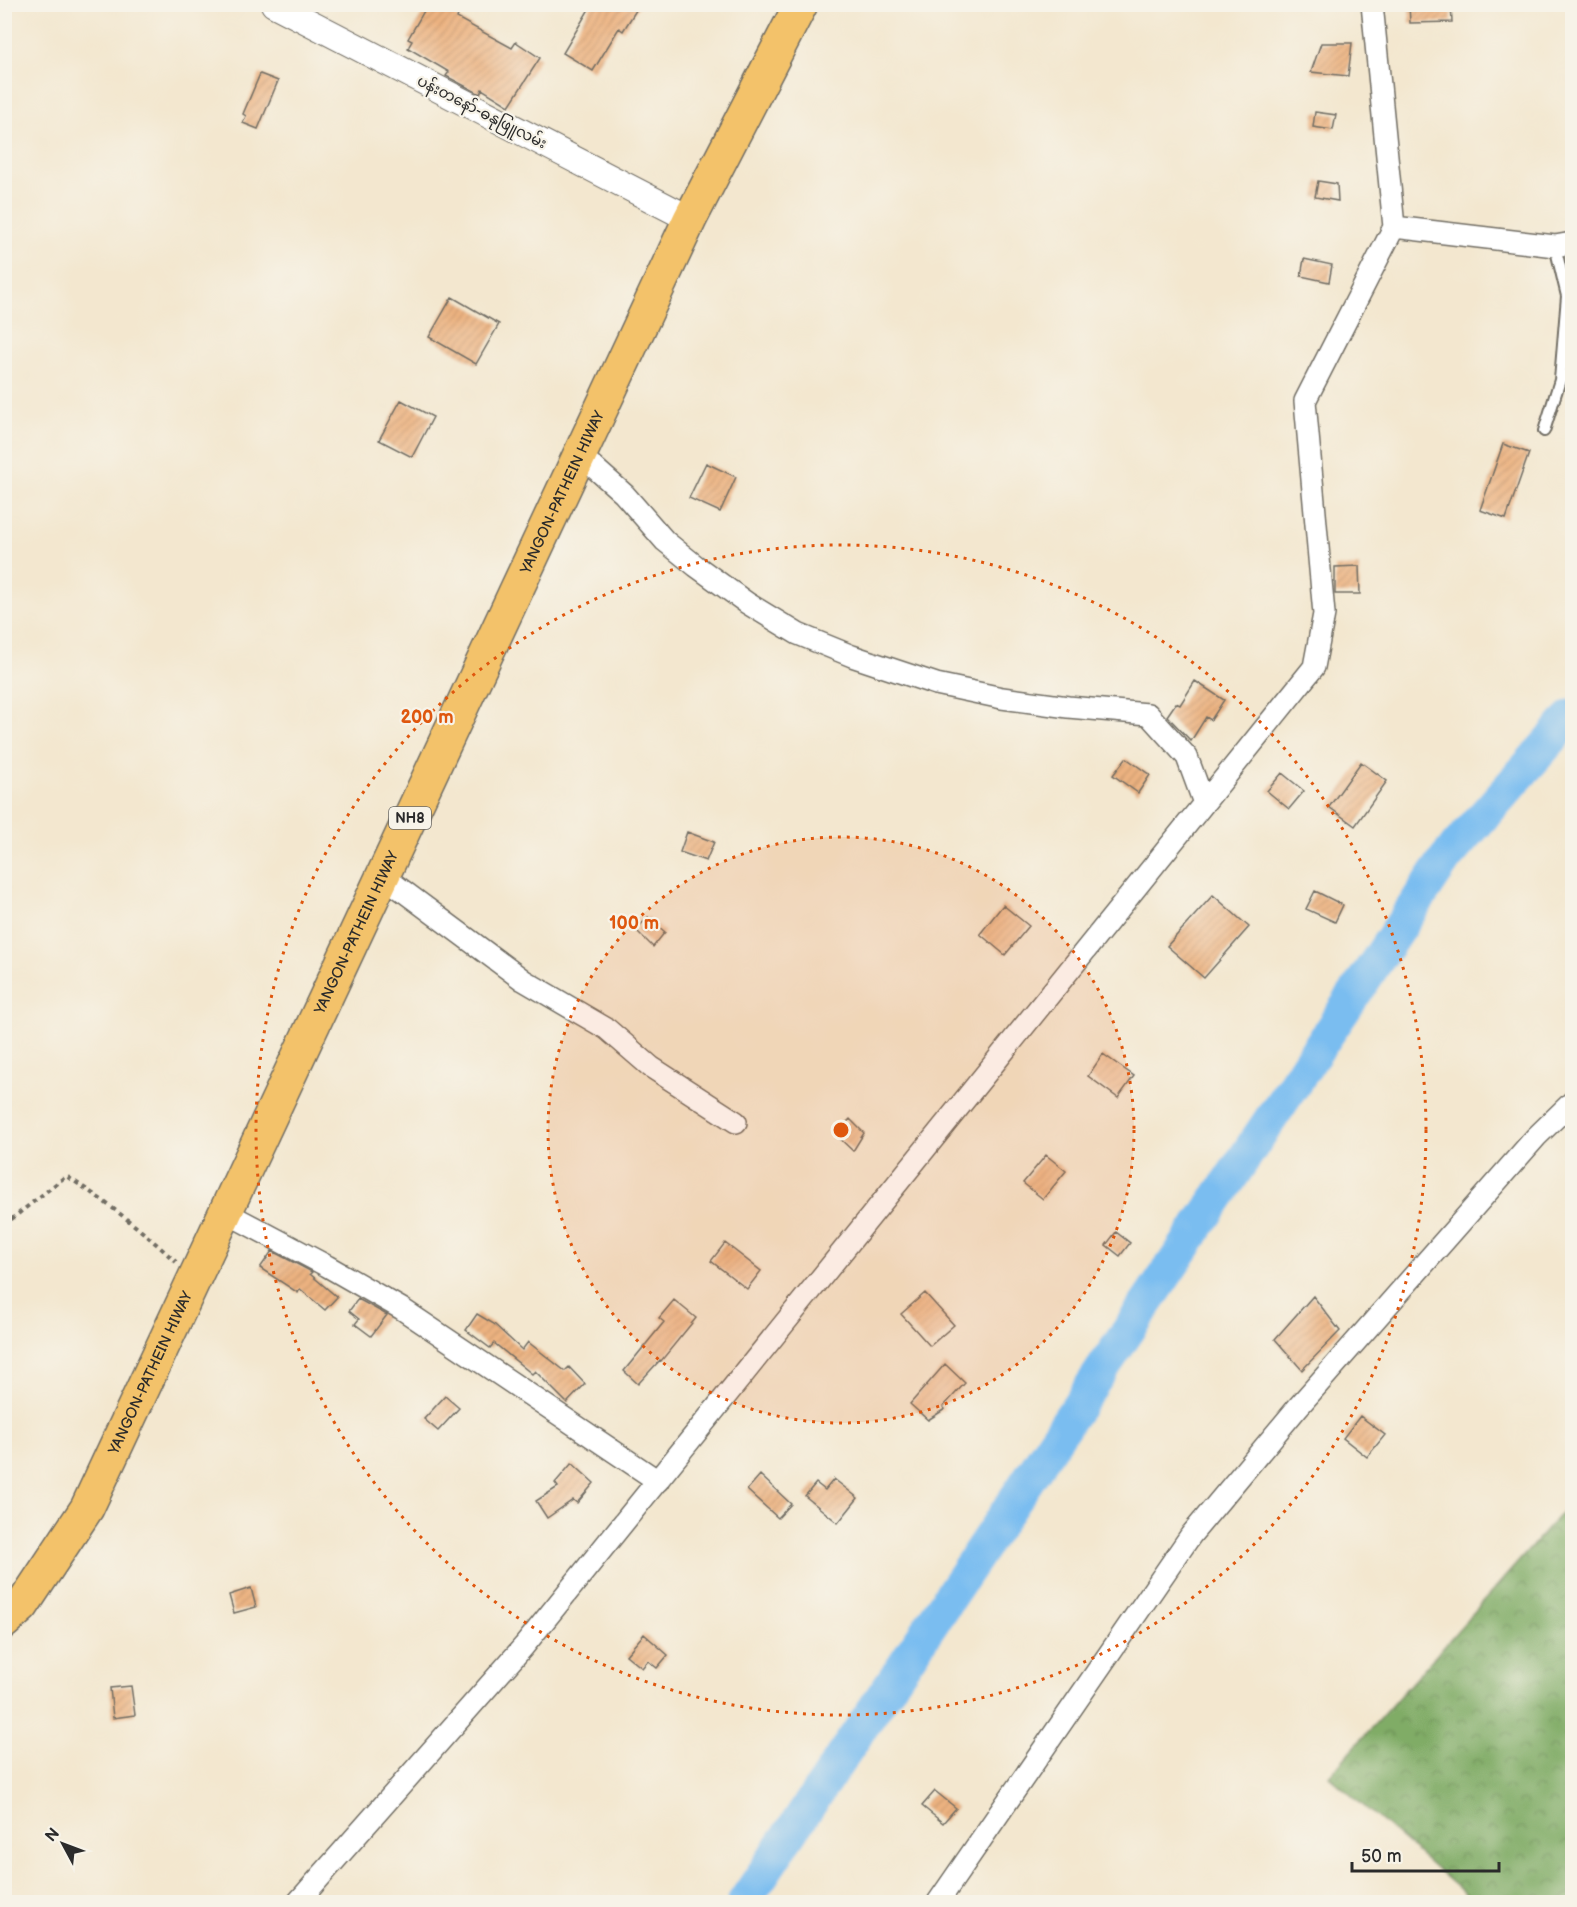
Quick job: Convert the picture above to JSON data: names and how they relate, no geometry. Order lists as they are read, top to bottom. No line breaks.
{"streets":{"highway":["YANGON-PATHEIN HIWAY","NH8"],"street":["ပန်းတနော်-ဓနုဖြူလမ်း"]},"crossings":[["ပန်းတနော်-ဓနုဖြူလမ်း","YANGON-PATHEIN HIWAY"]],"scale_bar":"50 m","north":"top left","rings":["200 m","100 m"]}
